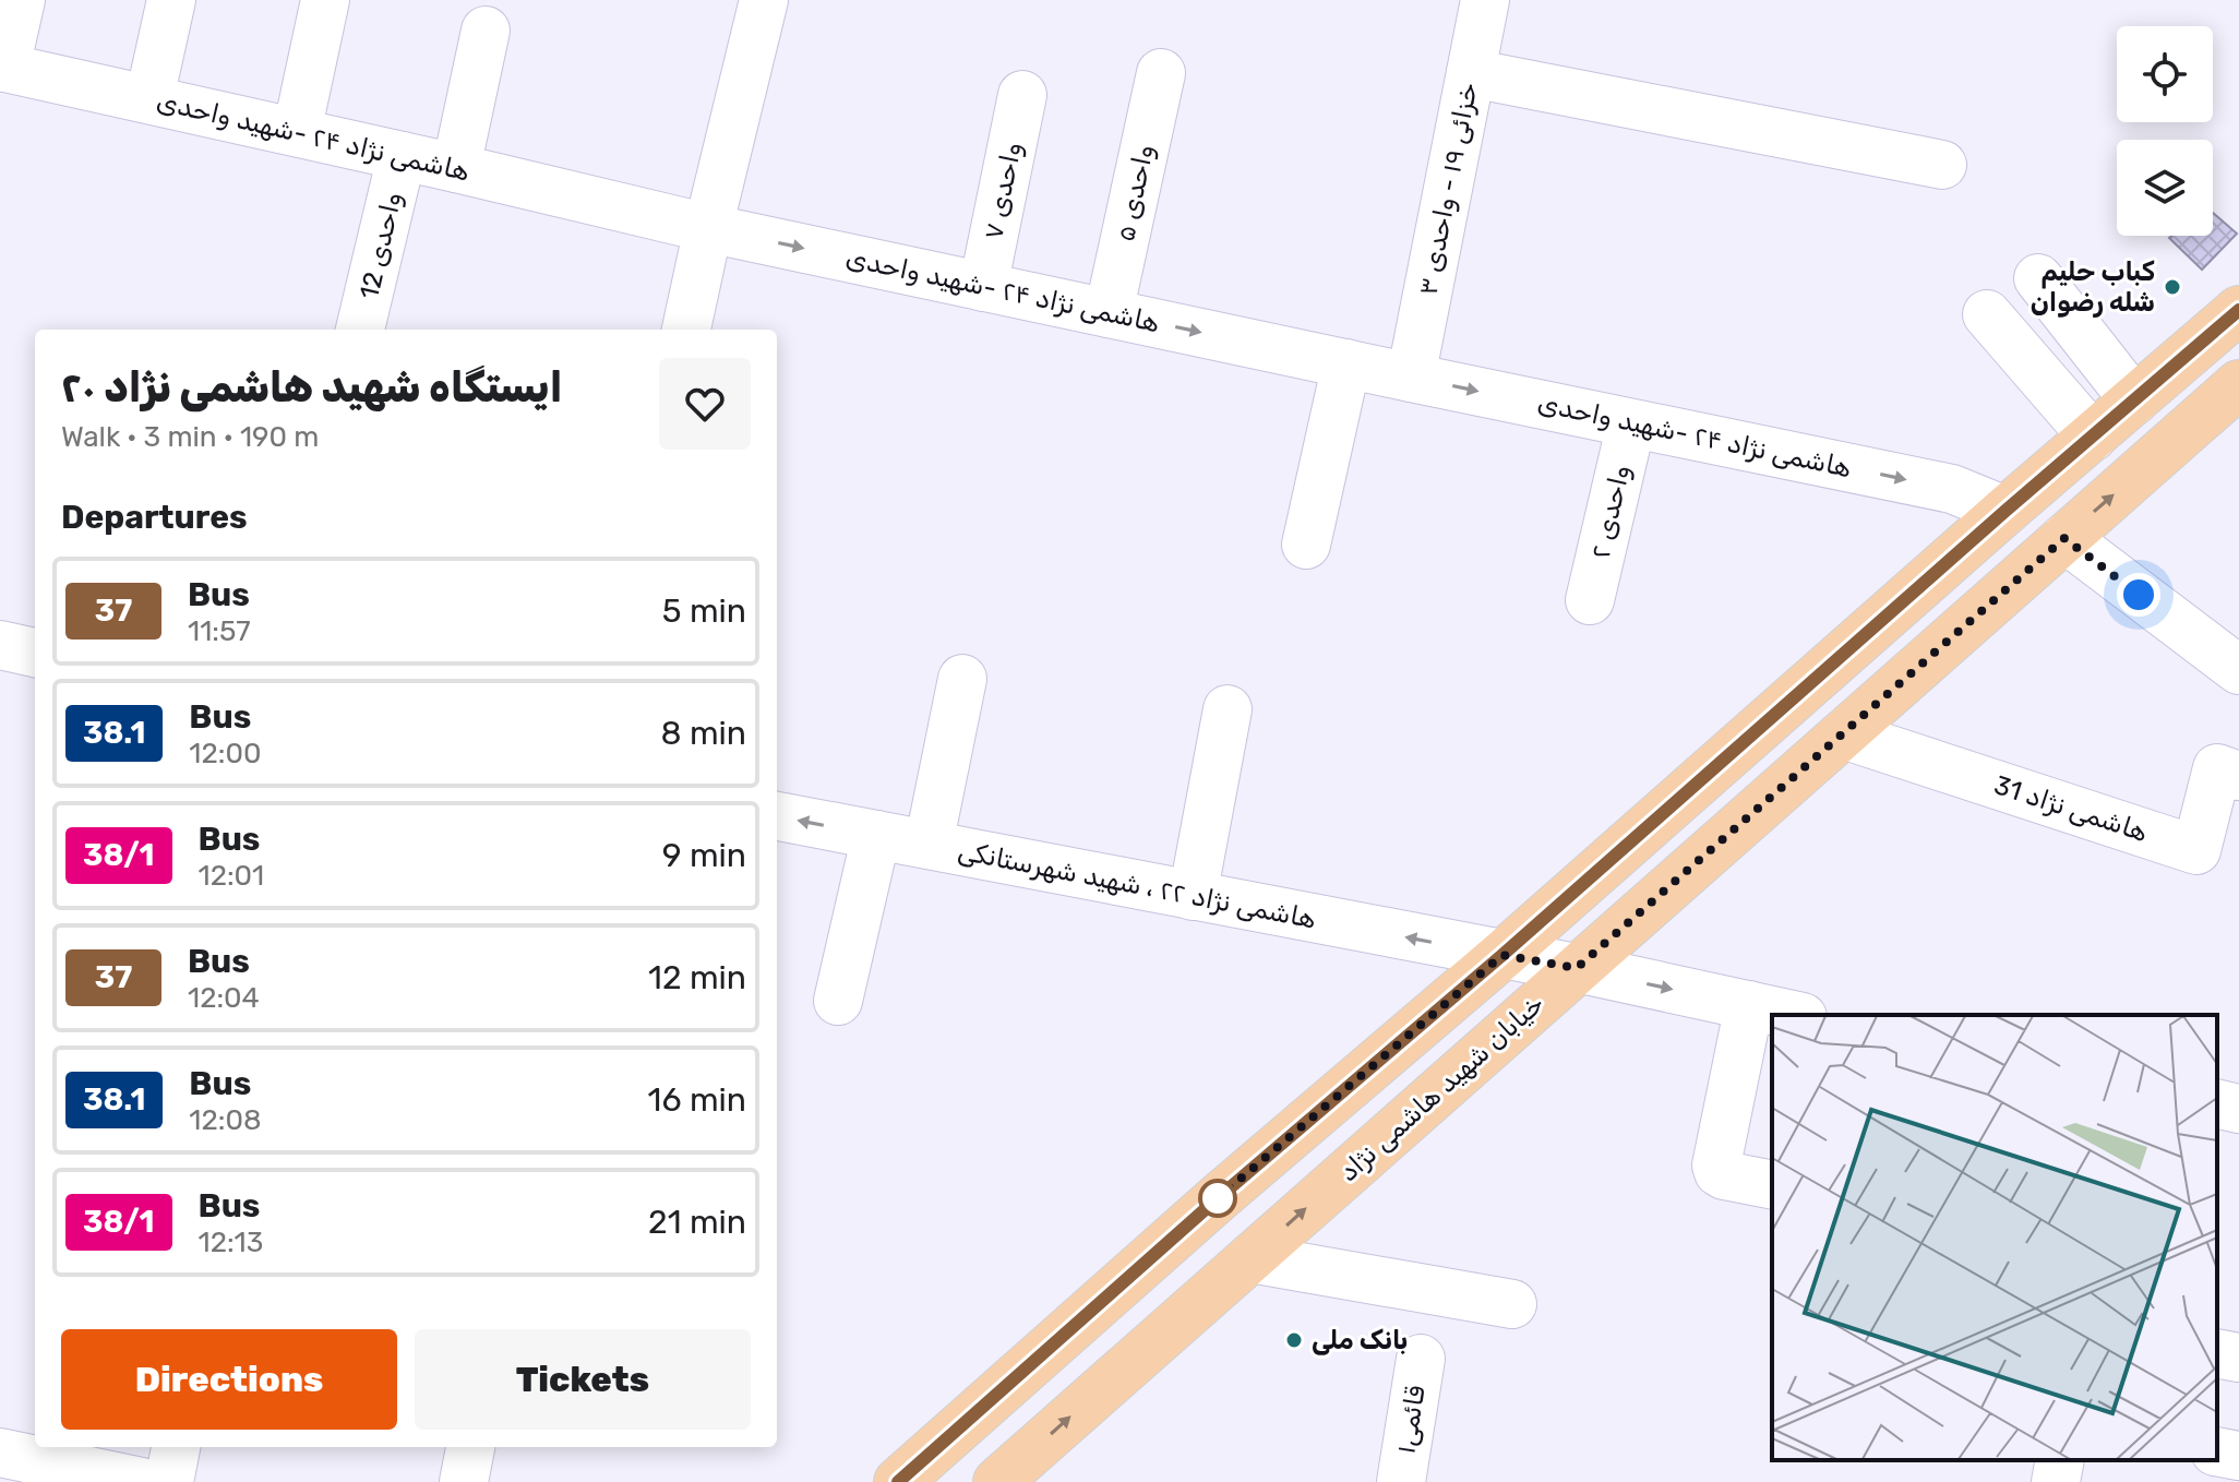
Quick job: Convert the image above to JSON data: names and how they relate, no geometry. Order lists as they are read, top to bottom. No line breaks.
{"streets":{"main road":["خیابان شهید هاشمی نژاد"],"street":["هاشمی نژاد ۲۴ -شهید واحدی","خزائی ۱۹ - واحدی ۳","واحدی ۷","واحدی ۵","واحدی 12","واحدی ۲","هاشمی نژاد 31","هاشمی نژاد ۲۲ ، شهید شهرستانکی","قائمی۱"]},"crossings":[["هاشمی نژاد ۲۴ -شهید واحدی","خزائی ۱۹ - واحدی ۳"],["هاشمی نژاد ۲۴ -شهید واحدی","واحدی ۷"],["هاشمی نژاد ۲۴ -شهید واحدی","واحدی ۵"],["هاشمی نژاد ۲۴ -شهید واحدی","واحدی 12"],["هاشمی نژاد ۲۴ -شهید واحدی","واحدی ۲"],["هاشمی نژاد 31","خیابان شهید هاشمی نژاد"],["هاشمی نژاد ۲۲ ، شهید شهرستانکی","خیابان شهید هاشمی نژاد"]],"places":["کباب حلیم شله رضوان","بانک ملی"],"lines":["bus line 37"],"page":{"heading":[["ایستگاه شهید هاشمی نژاد ۲۰","Walk · 3 min · 190 m"],"Departures"],"list":[{"mark":"37","name":"Bus","note":"11:57","value":"5 min"},{"mark":"38.1","name":"Bus","note":"12:00","value":"8 min"},{"mark":"38/1","name":"Bus","note":"12:01","value":"9 min"},{"mark":"37","name":"Bus","note":"12:04","value":"12 min"},{"mark":"38.1","name":"Bus","note":"12:08","value":"16 min"},{"mark":"38/1","name":"Bus","note":"12:13","value":"21 min"}],"buttons":["Directions","Tickets"]}}
